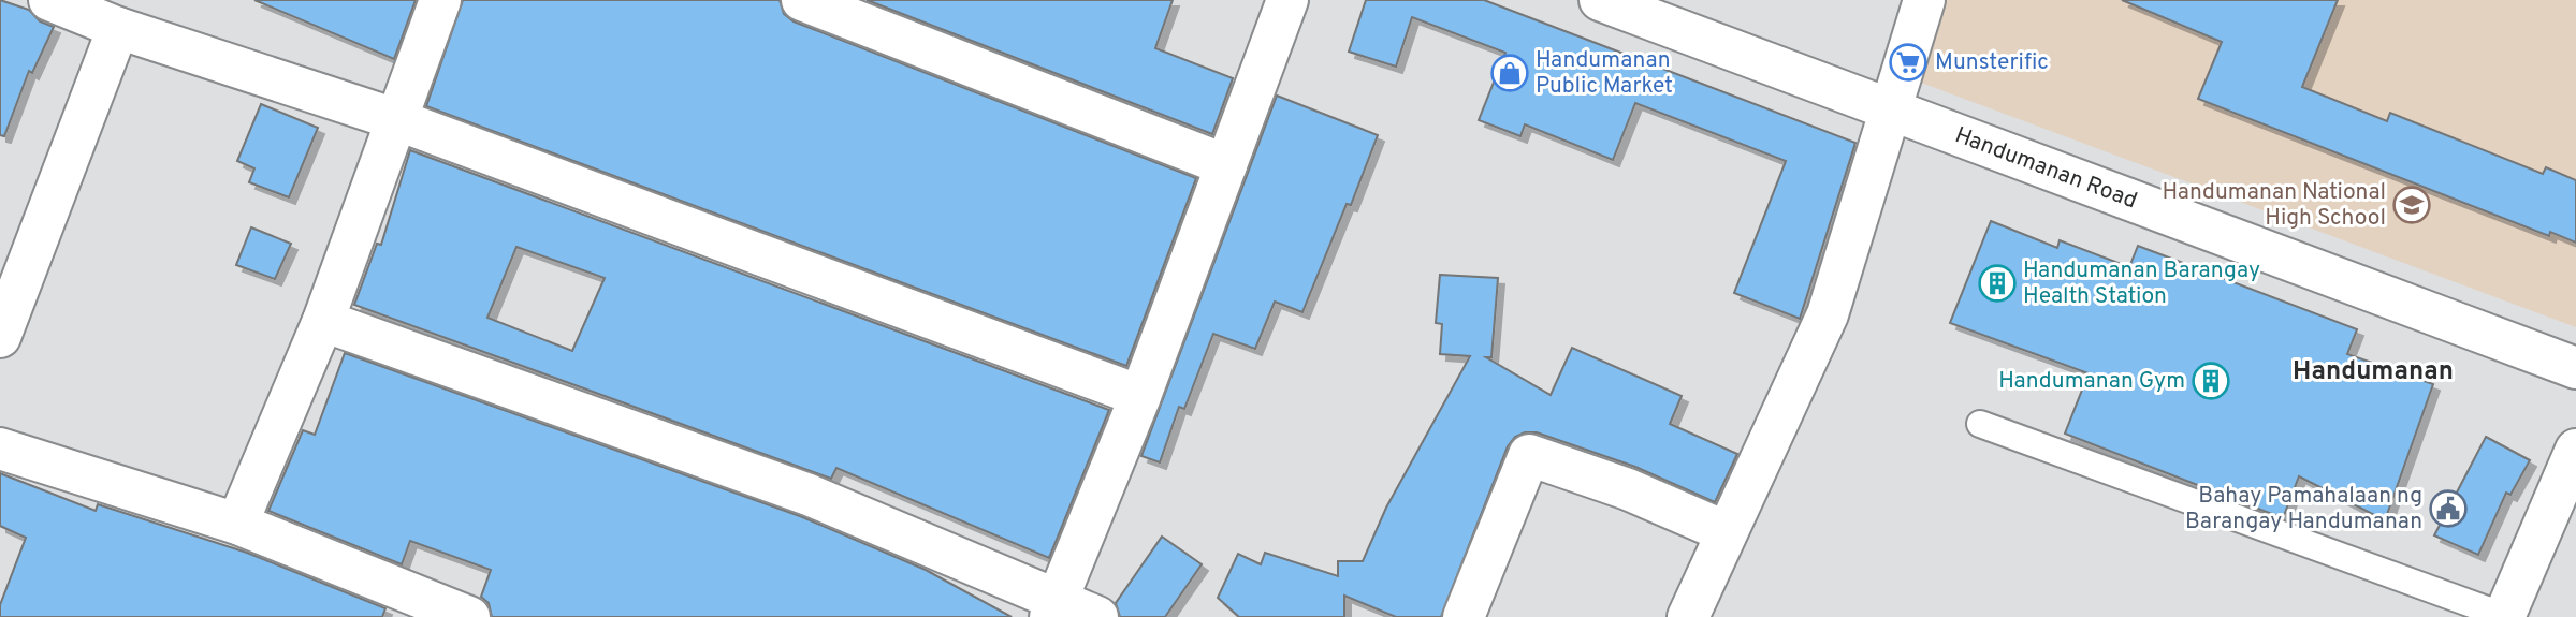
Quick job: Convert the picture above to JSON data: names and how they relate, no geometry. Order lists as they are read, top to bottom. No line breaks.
{"streets":{"street":["Handumanan Road"]},"districts":["Handumanan"],"places":{"supermarket":["Munsterific"],"shop":["Handumanan Public Market"],"school or university":["Handumanan National High School"],"building":["Handumanan Barangay Health Station","Handumanan Gym"],"public building":["Bahay Pamahalaan ng Barangay Handumanan"]}}
